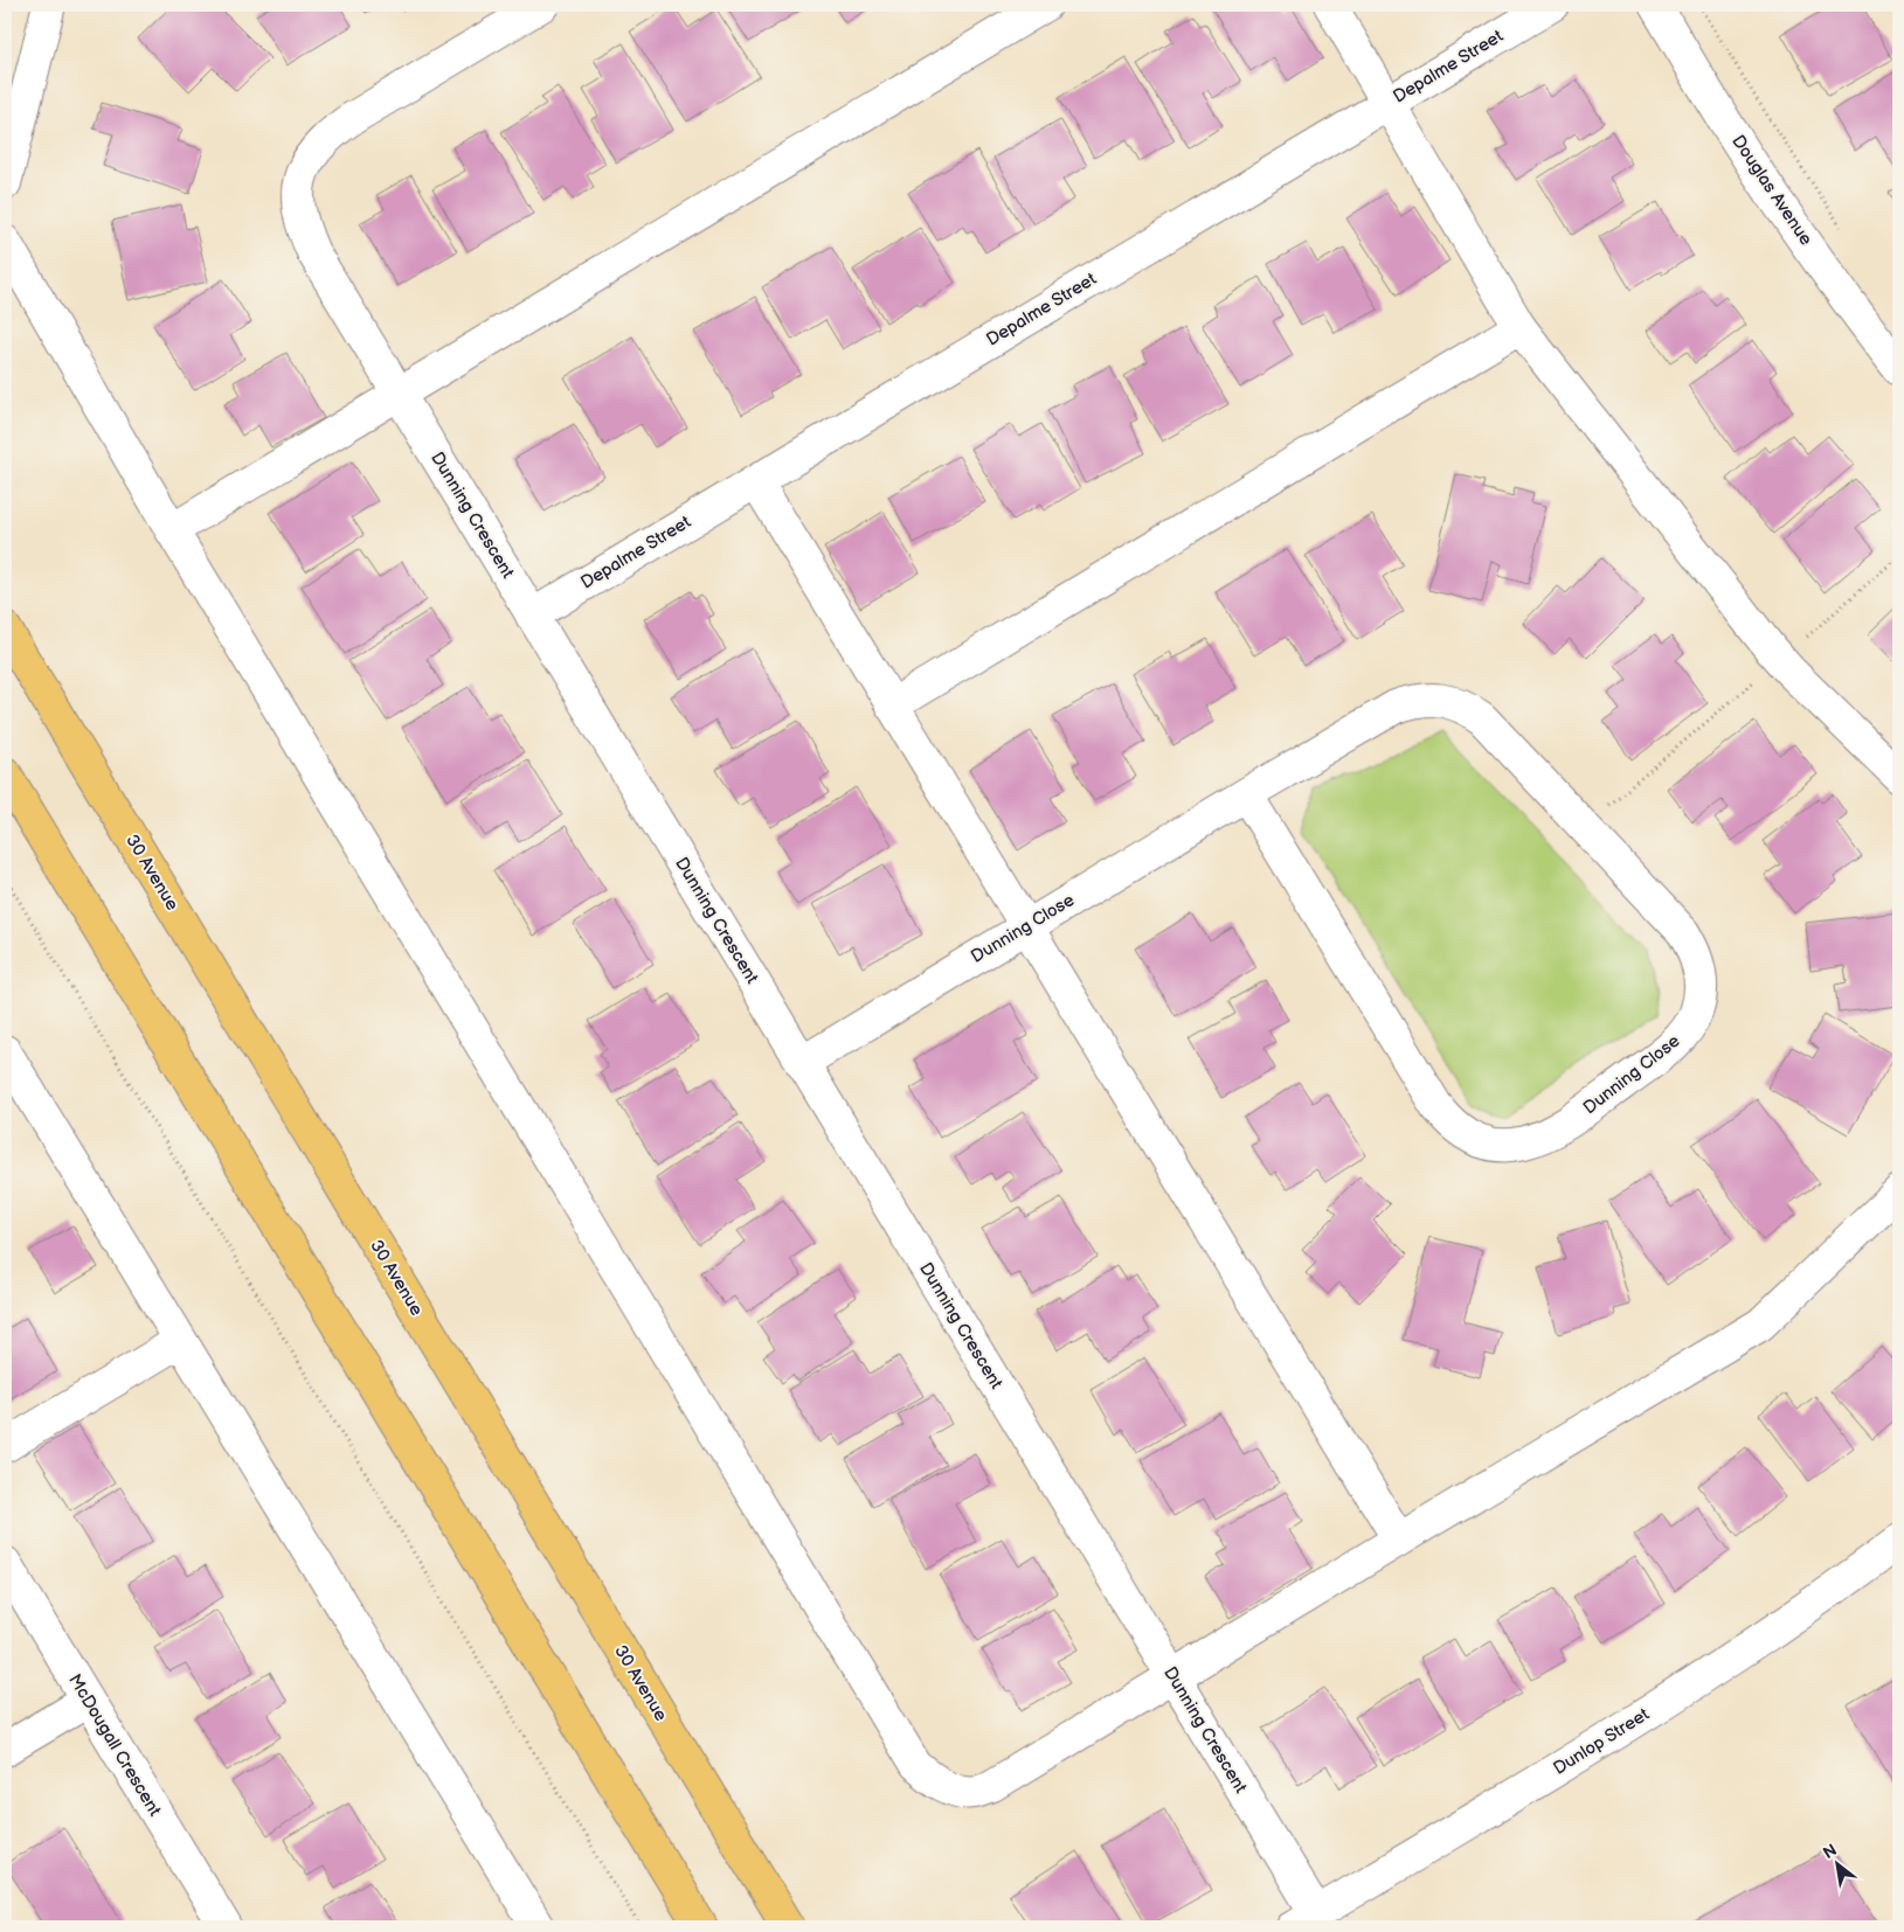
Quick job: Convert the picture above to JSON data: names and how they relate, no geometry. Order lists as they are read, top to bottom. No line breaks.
{"streets":{"main road":["30 Avenue"],"street":["Depalme Street","Douglas Avenue","Dunning Crescent","Dunning Close","Dunlop Street","McDougall Crescent"]},"crossings":[["Depalme Street","Dunning Crescent"],["Dunning Crescent","Dunning Close"],["Dunning Crescent","Dunlop Street"]],"north":"top left"}
